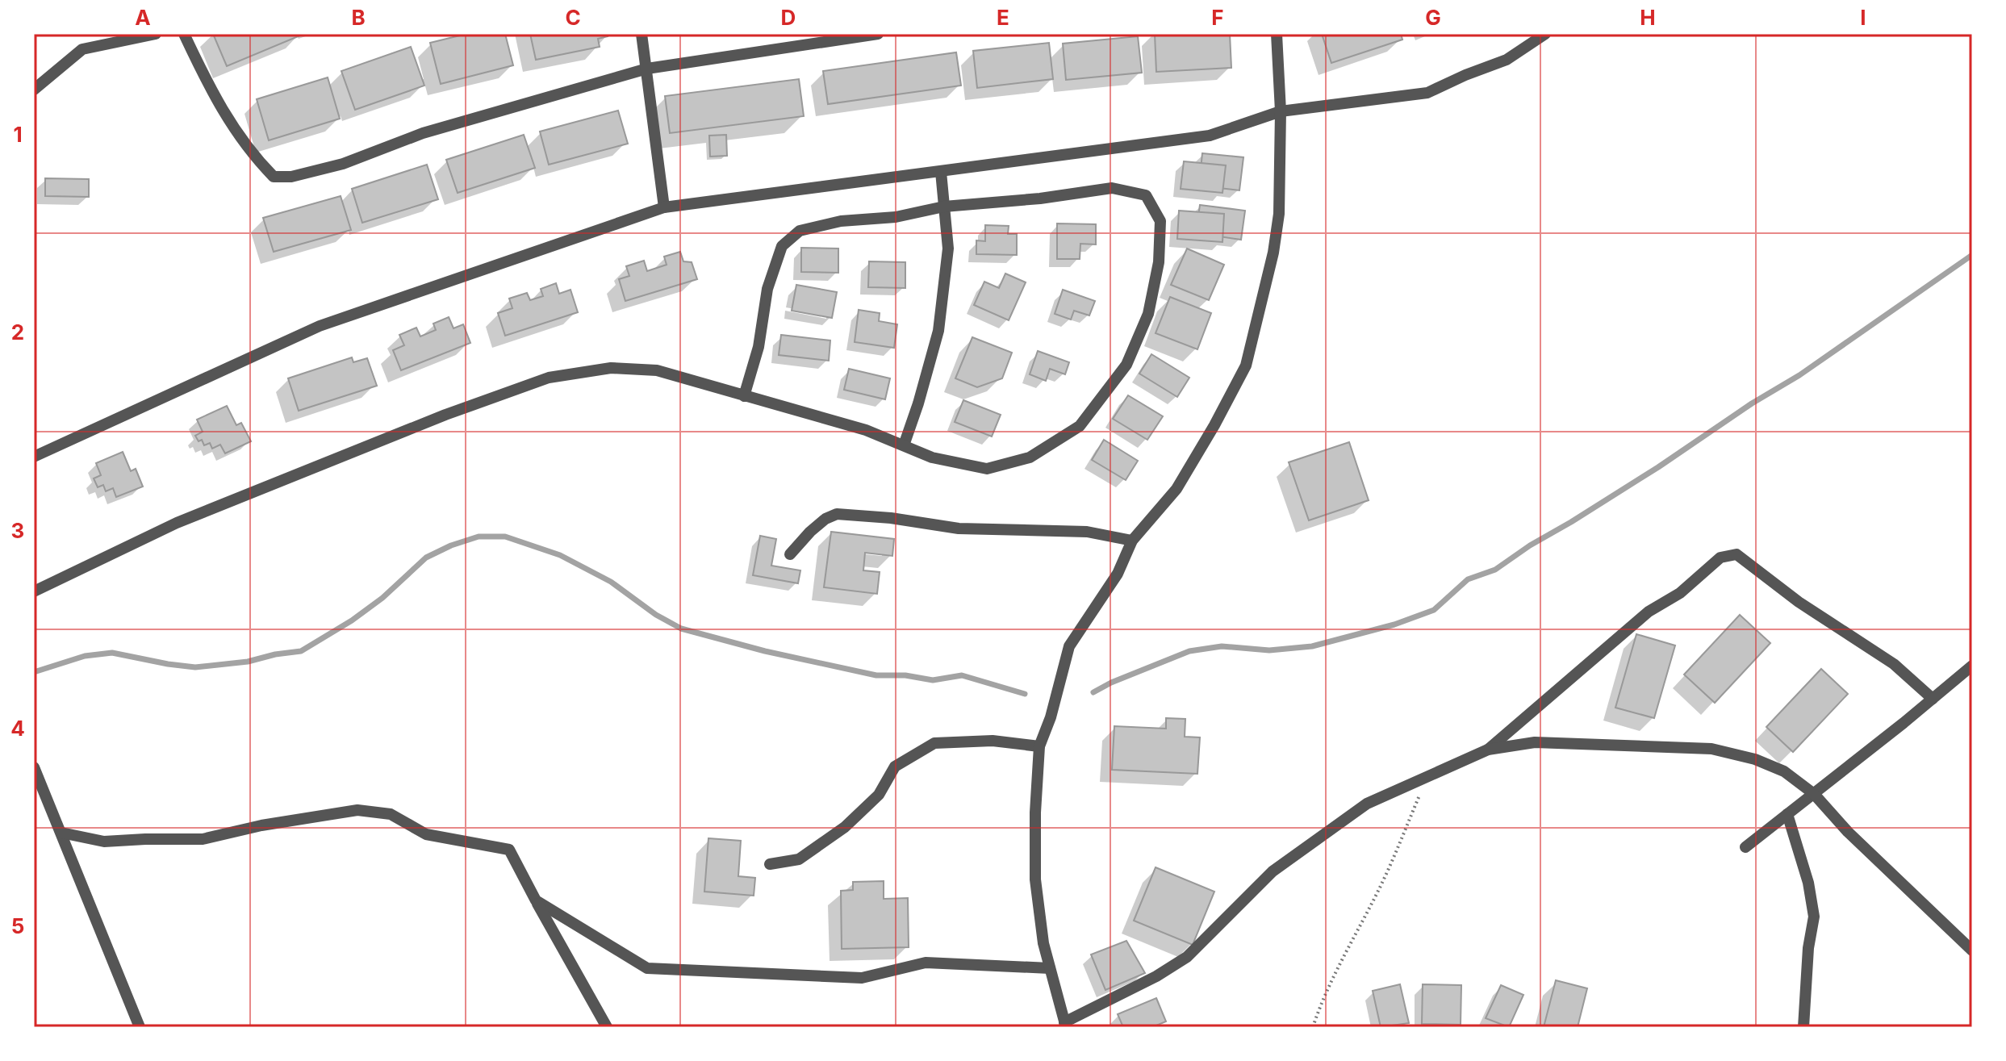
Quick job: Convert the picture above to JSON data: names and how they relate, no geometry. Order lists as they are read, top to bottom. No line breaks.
{"grid":{"columns":["A","B","C","D","E","F","G","H","I"],"rows":["1","2","3","4","5"]}}
